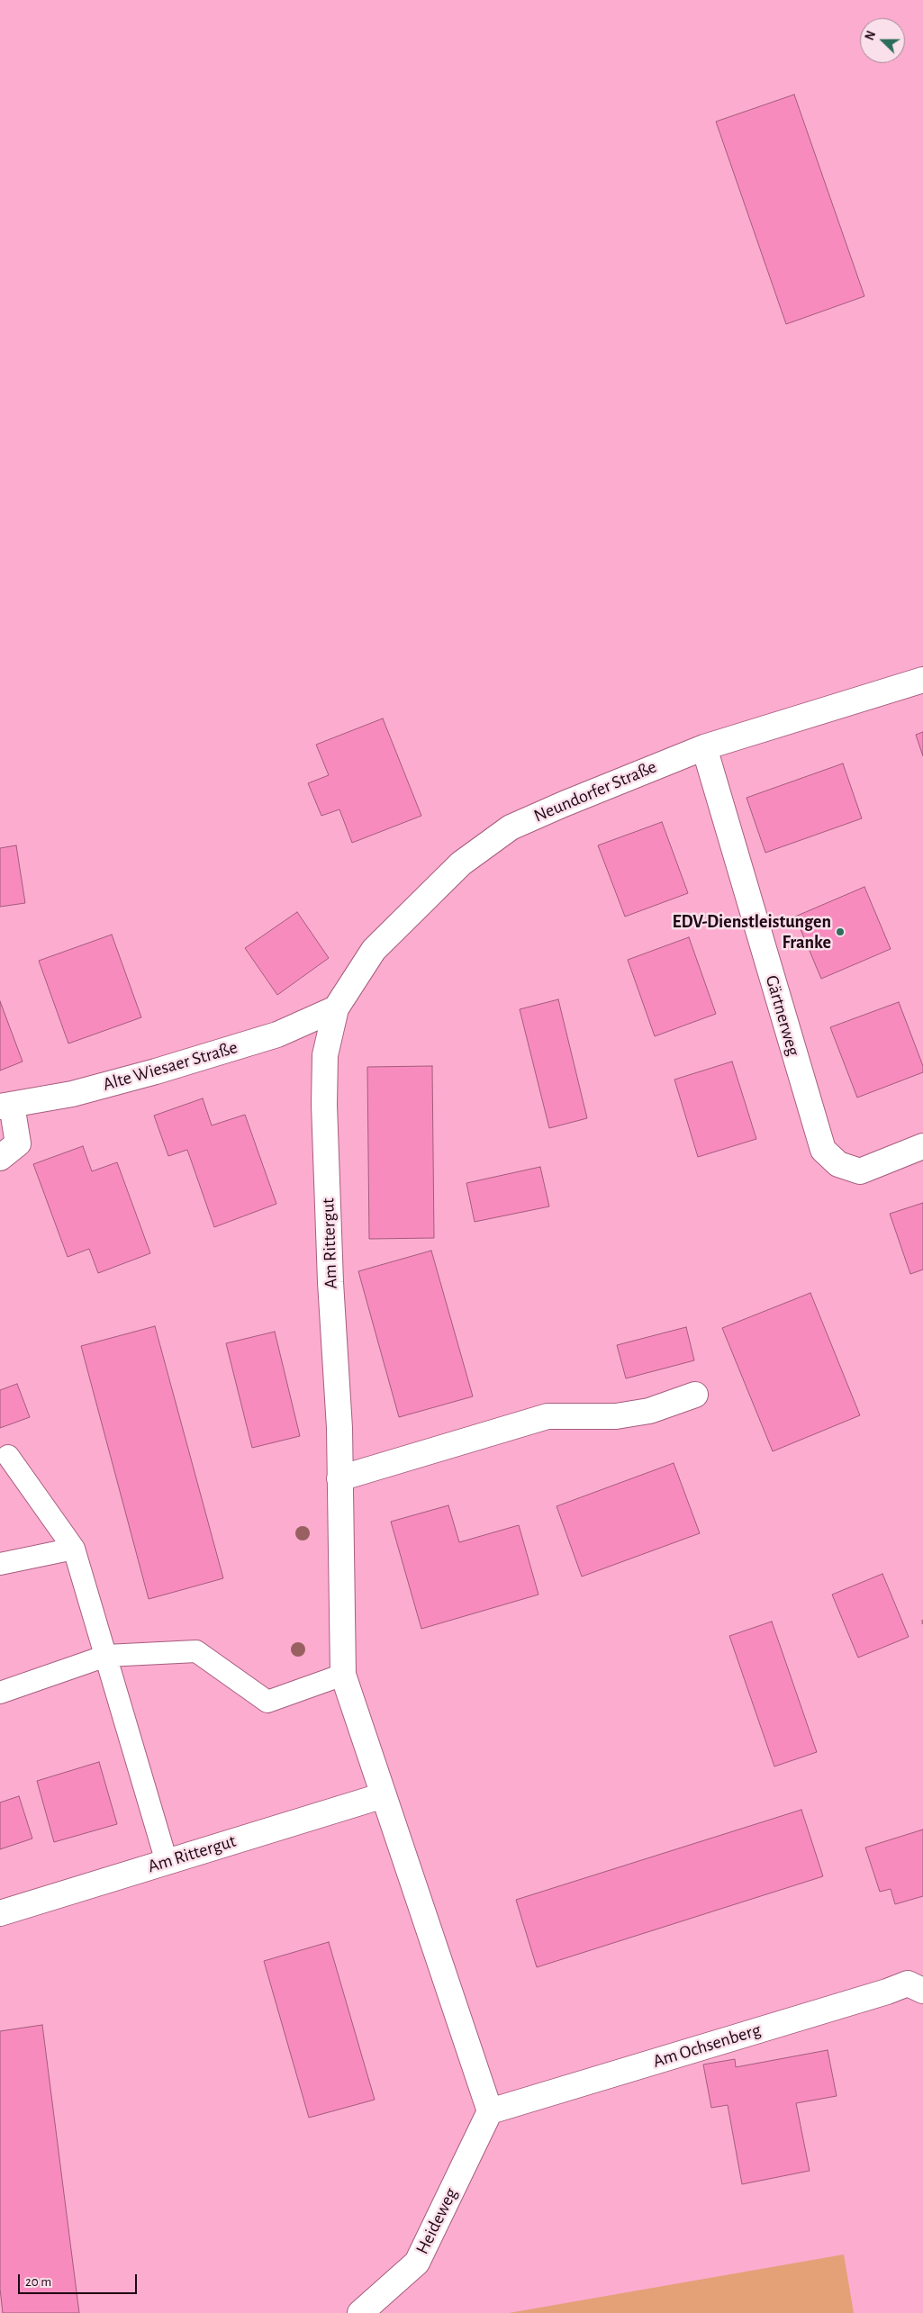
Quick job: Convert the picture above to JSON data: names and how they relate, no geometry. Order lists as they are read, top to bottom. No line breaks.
{"streets":{"street":["Neundorfer Straße","Gärtnerweg","Alte Wiesaer Straße","Am Rittergut","Am Ochsenberg","Heideweg"]},"crossings":[["Neundorfer Straße","Gärtnerweg"],["Neundorfer Straße","Alte Wiesaer Straße"],["Neundorfer Straße","Am Rittergut"],["Alte Wiesaer Straße","Am Rittergut"],["Am Rittergut","Am Ochsenberg"],["Am Rittergut","Heideweg"],["Am Ochsenberg","Heideweg"]],"places":["EDV-Dienstleistungen Franke"],"scale_bar":"20 m","north":"left"}
